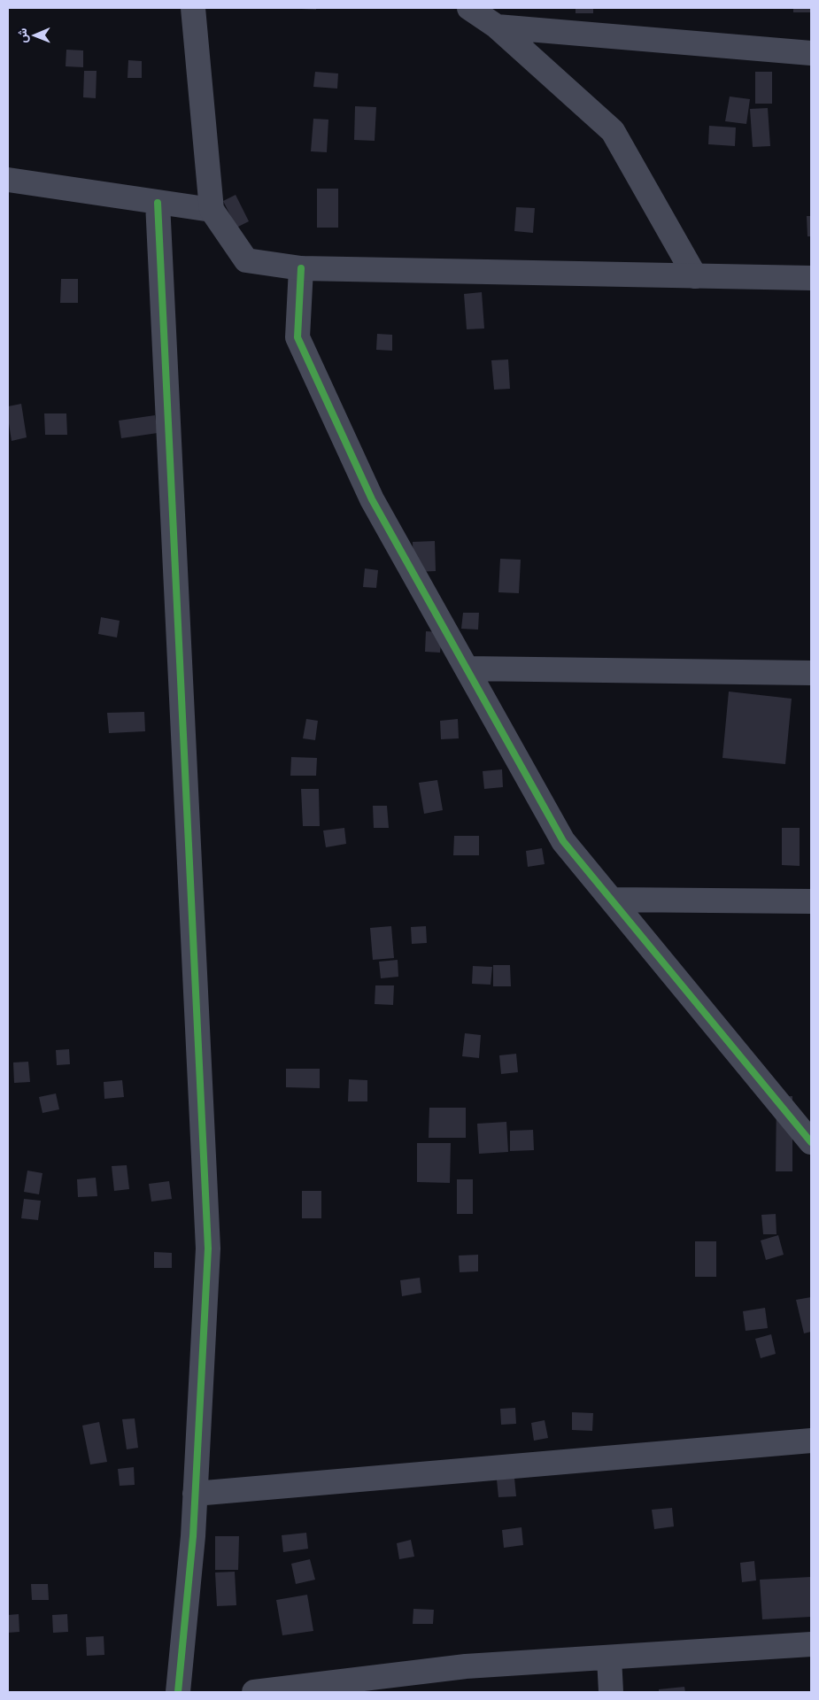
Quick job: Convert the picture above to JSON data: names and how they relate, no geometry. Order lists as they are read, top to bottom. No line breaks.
{"north":"left"}
